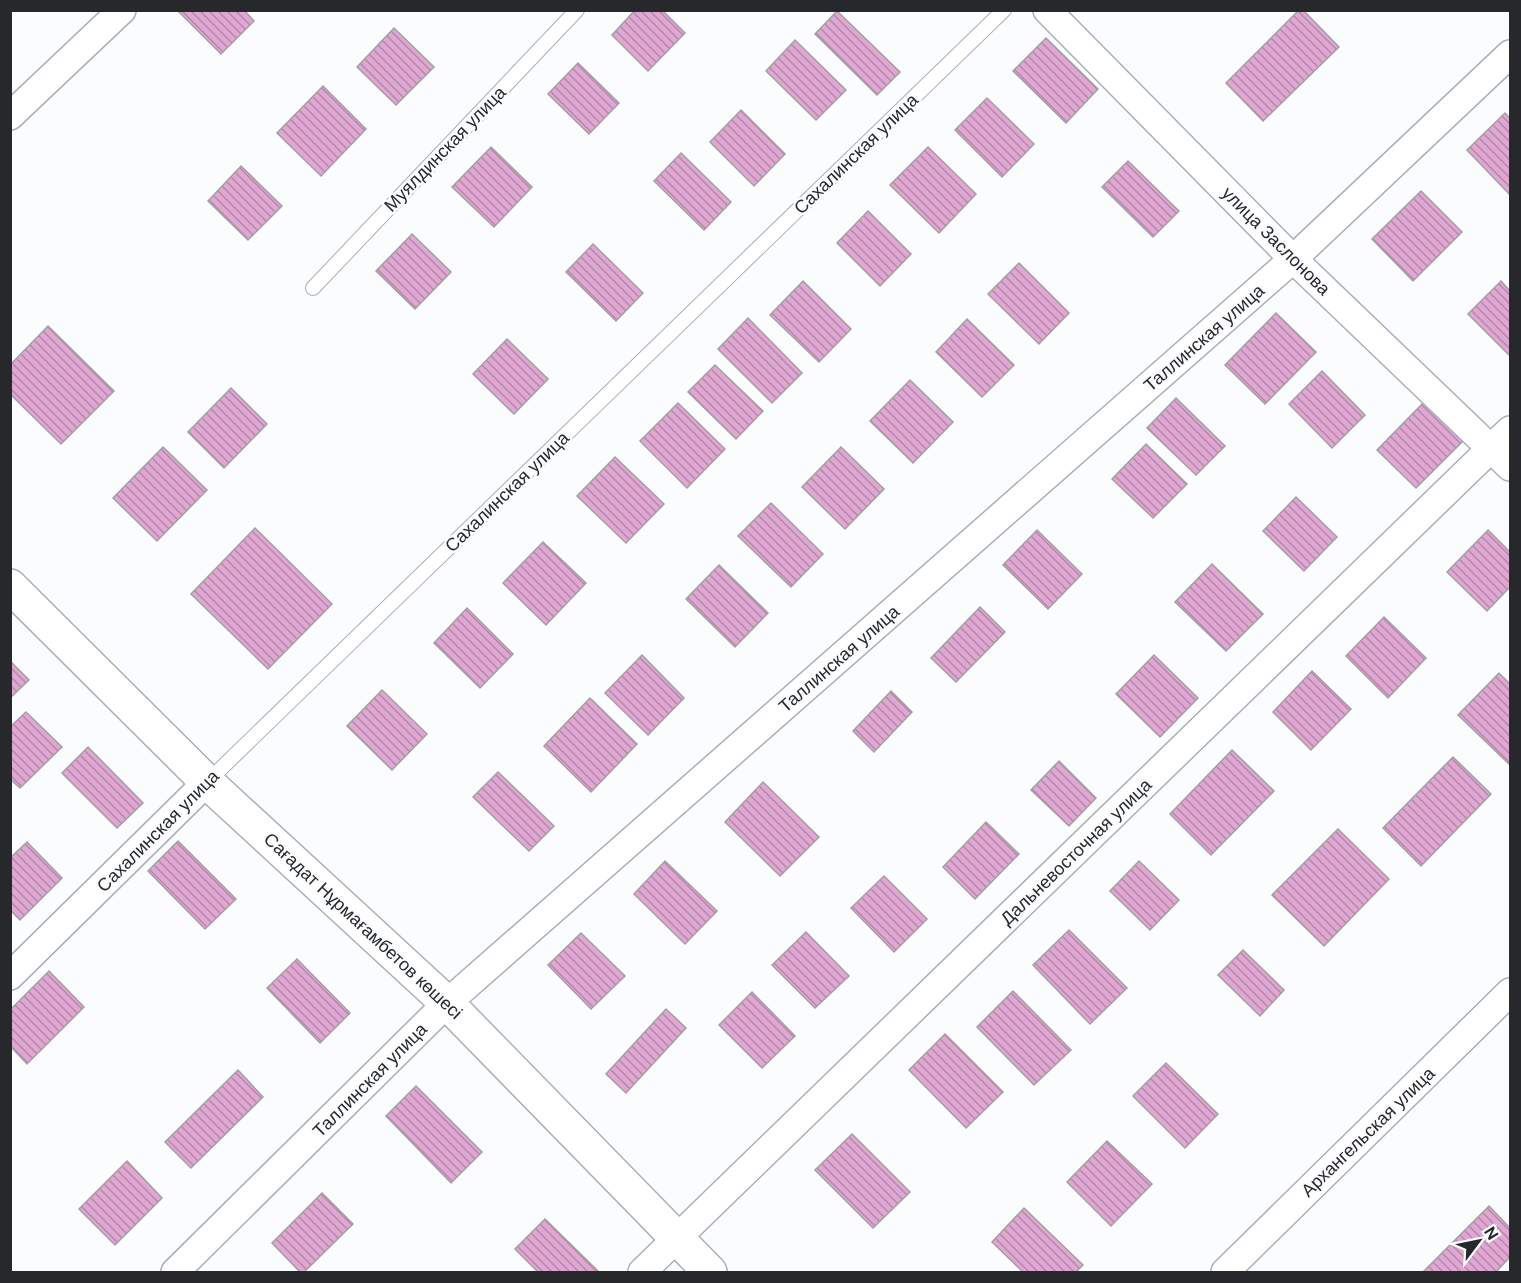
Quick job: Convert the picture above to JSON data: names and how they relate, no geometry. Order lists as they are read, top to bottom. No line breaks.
{"streets":{"main road":["Сағадат Нұрмағамбетов көшесі"],"street":["Сахалинская улица","улица Заслонова","Таллинская улица","Дальневосточная улица","Архангельская улица"],"lane":["Муялдинская улица"]},"crossings":[["Сахалинская улица","Сағадат Нұрмағамбетов көшесі"],["улица Заслонова","Таллинская улица"],["улица Заслонова","Дальневосточная улица"],["Таллинская улица","Сағадат Нұрмағамбетов көшесі"],["Дальневосточная улица","Сағадат Нұрмағамбетов көшесі"]],"north":"top right"}
